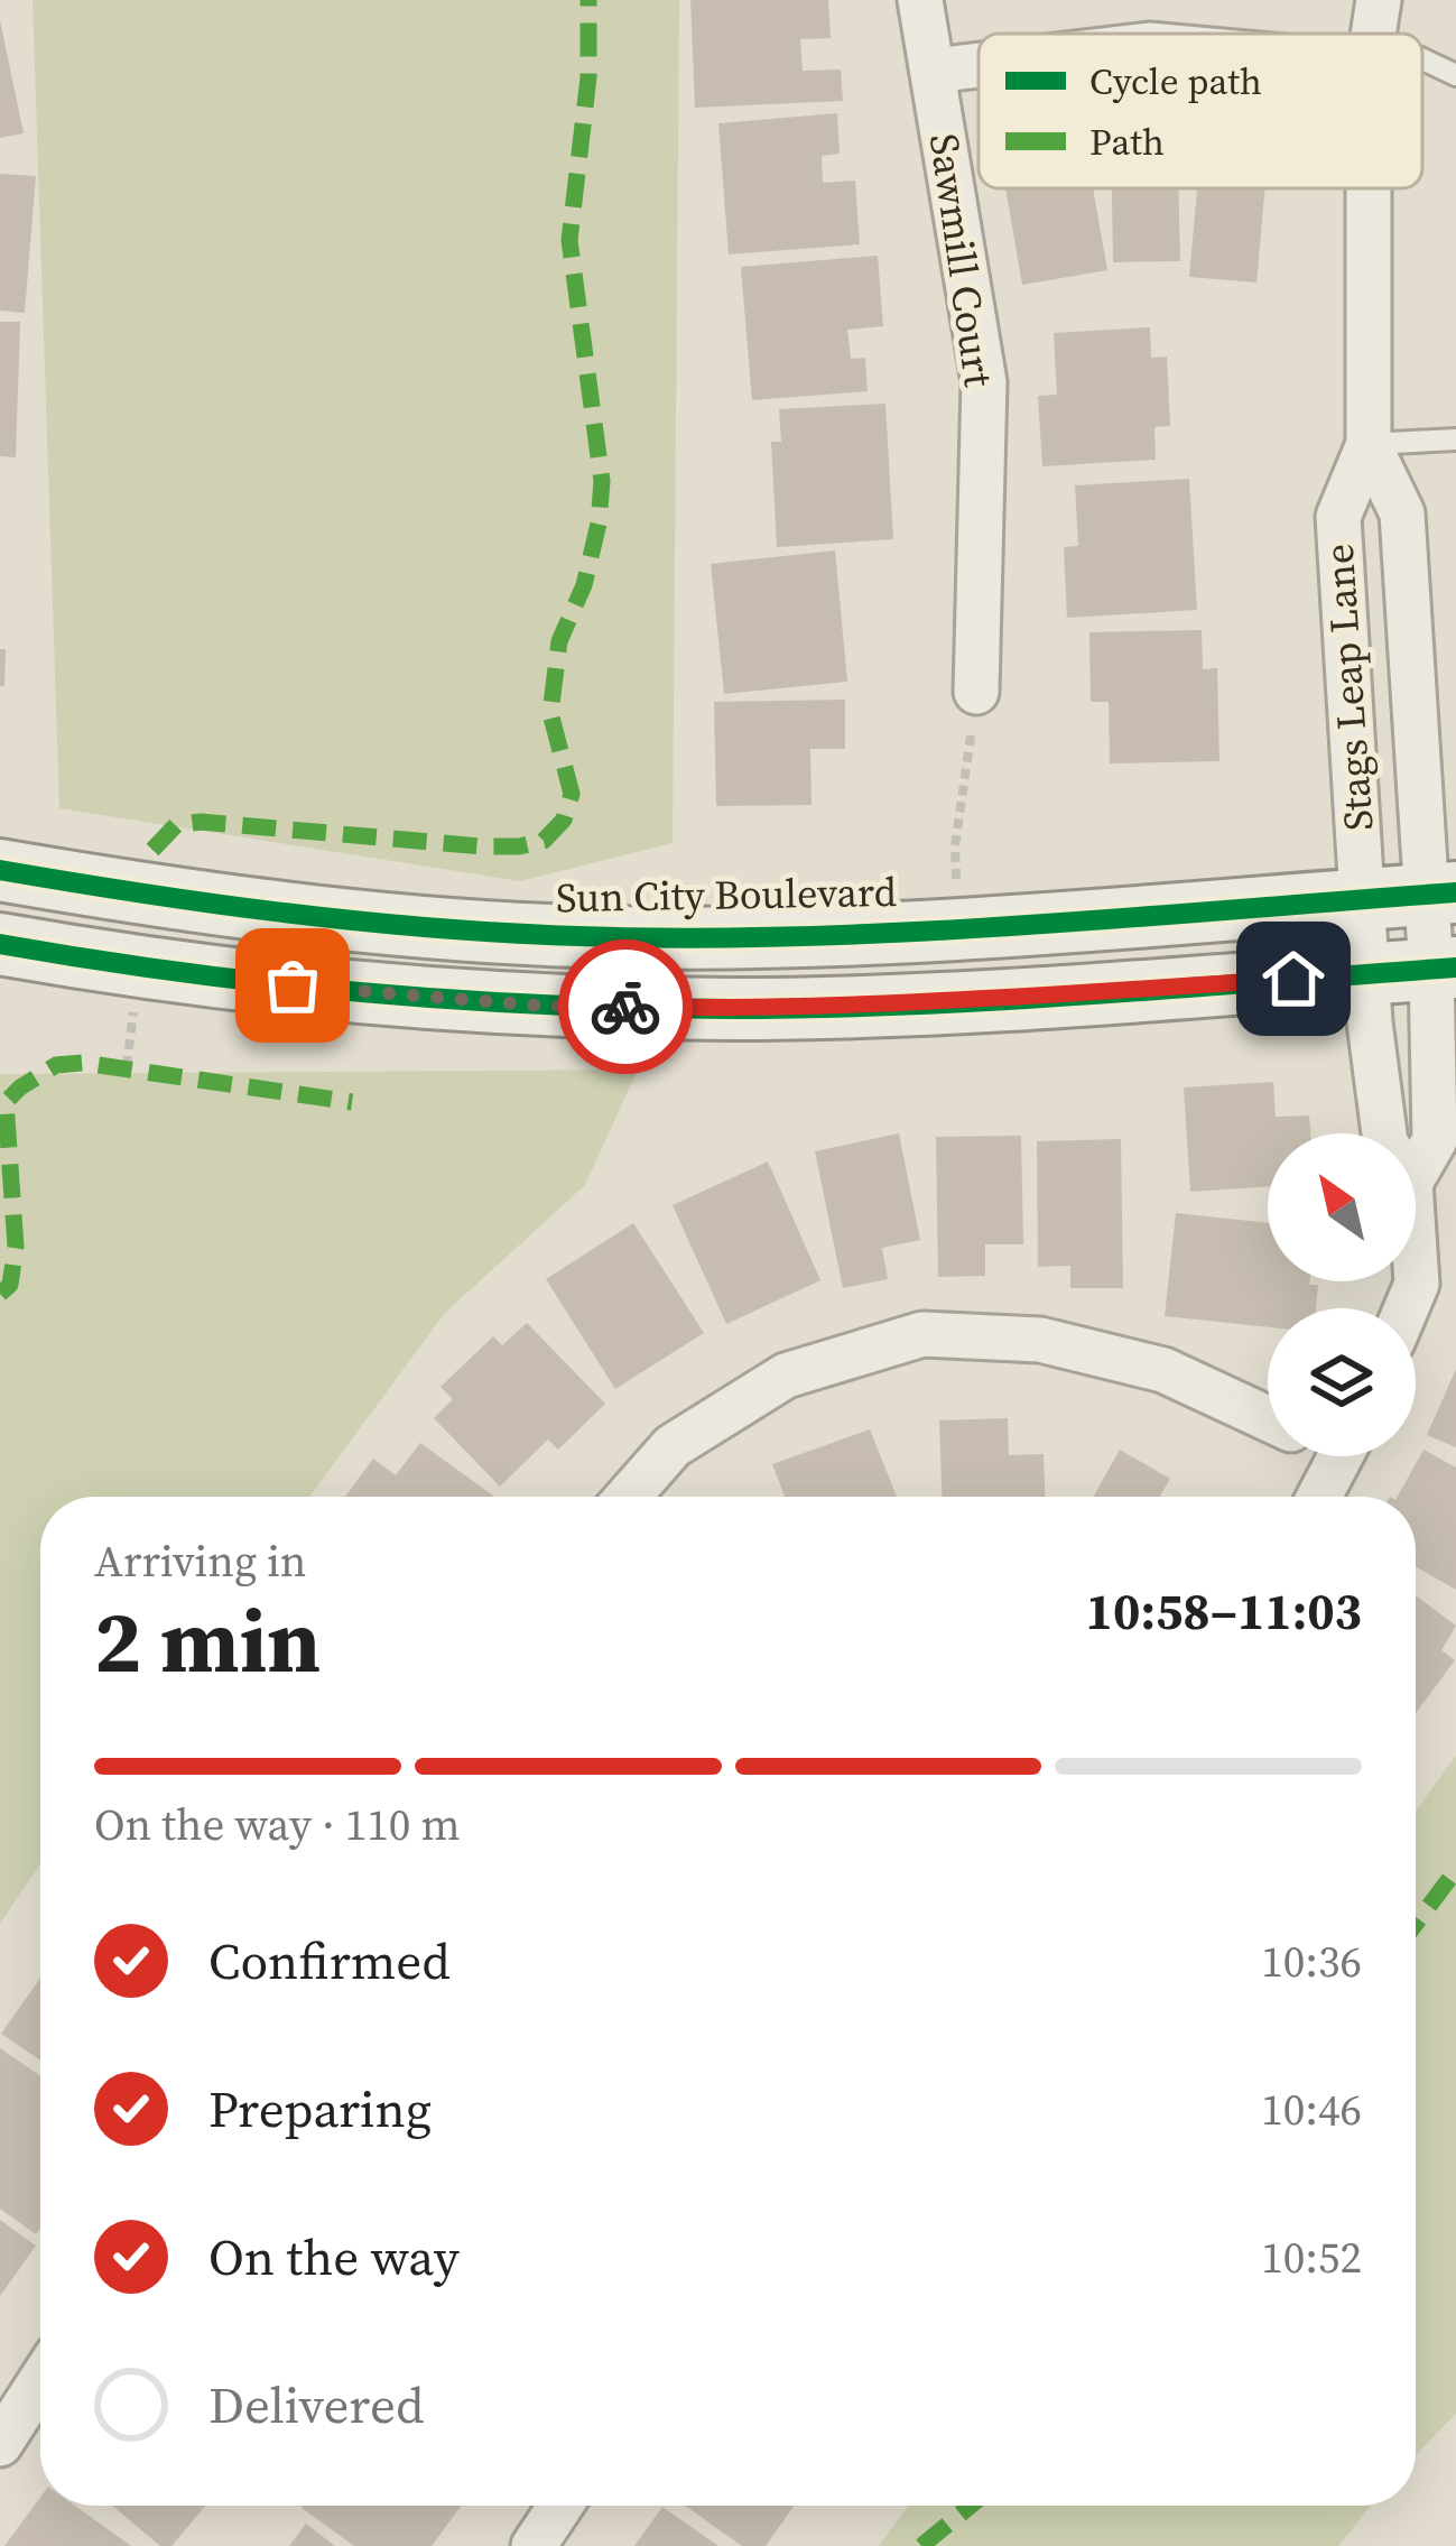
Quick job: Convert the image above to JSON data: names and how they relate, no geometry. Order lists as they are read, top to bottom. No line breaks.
{"streets":{"street":["Sawmill Court","Stags Leap Lane","Sun City Boulevard"]},"crossings":[["Stags Leap Lane","Sun City Boulevard"]],"legend":["Cycle path","Path"],"north":"top left","page":{"heading":["2 min","Arriving in","10:58–11:03"],"bar":"On the way · 110 m","list":[["Confirmed","10:36"],["Preparing","10:46"],["On the way","10:52"],"Delivered"]}}
